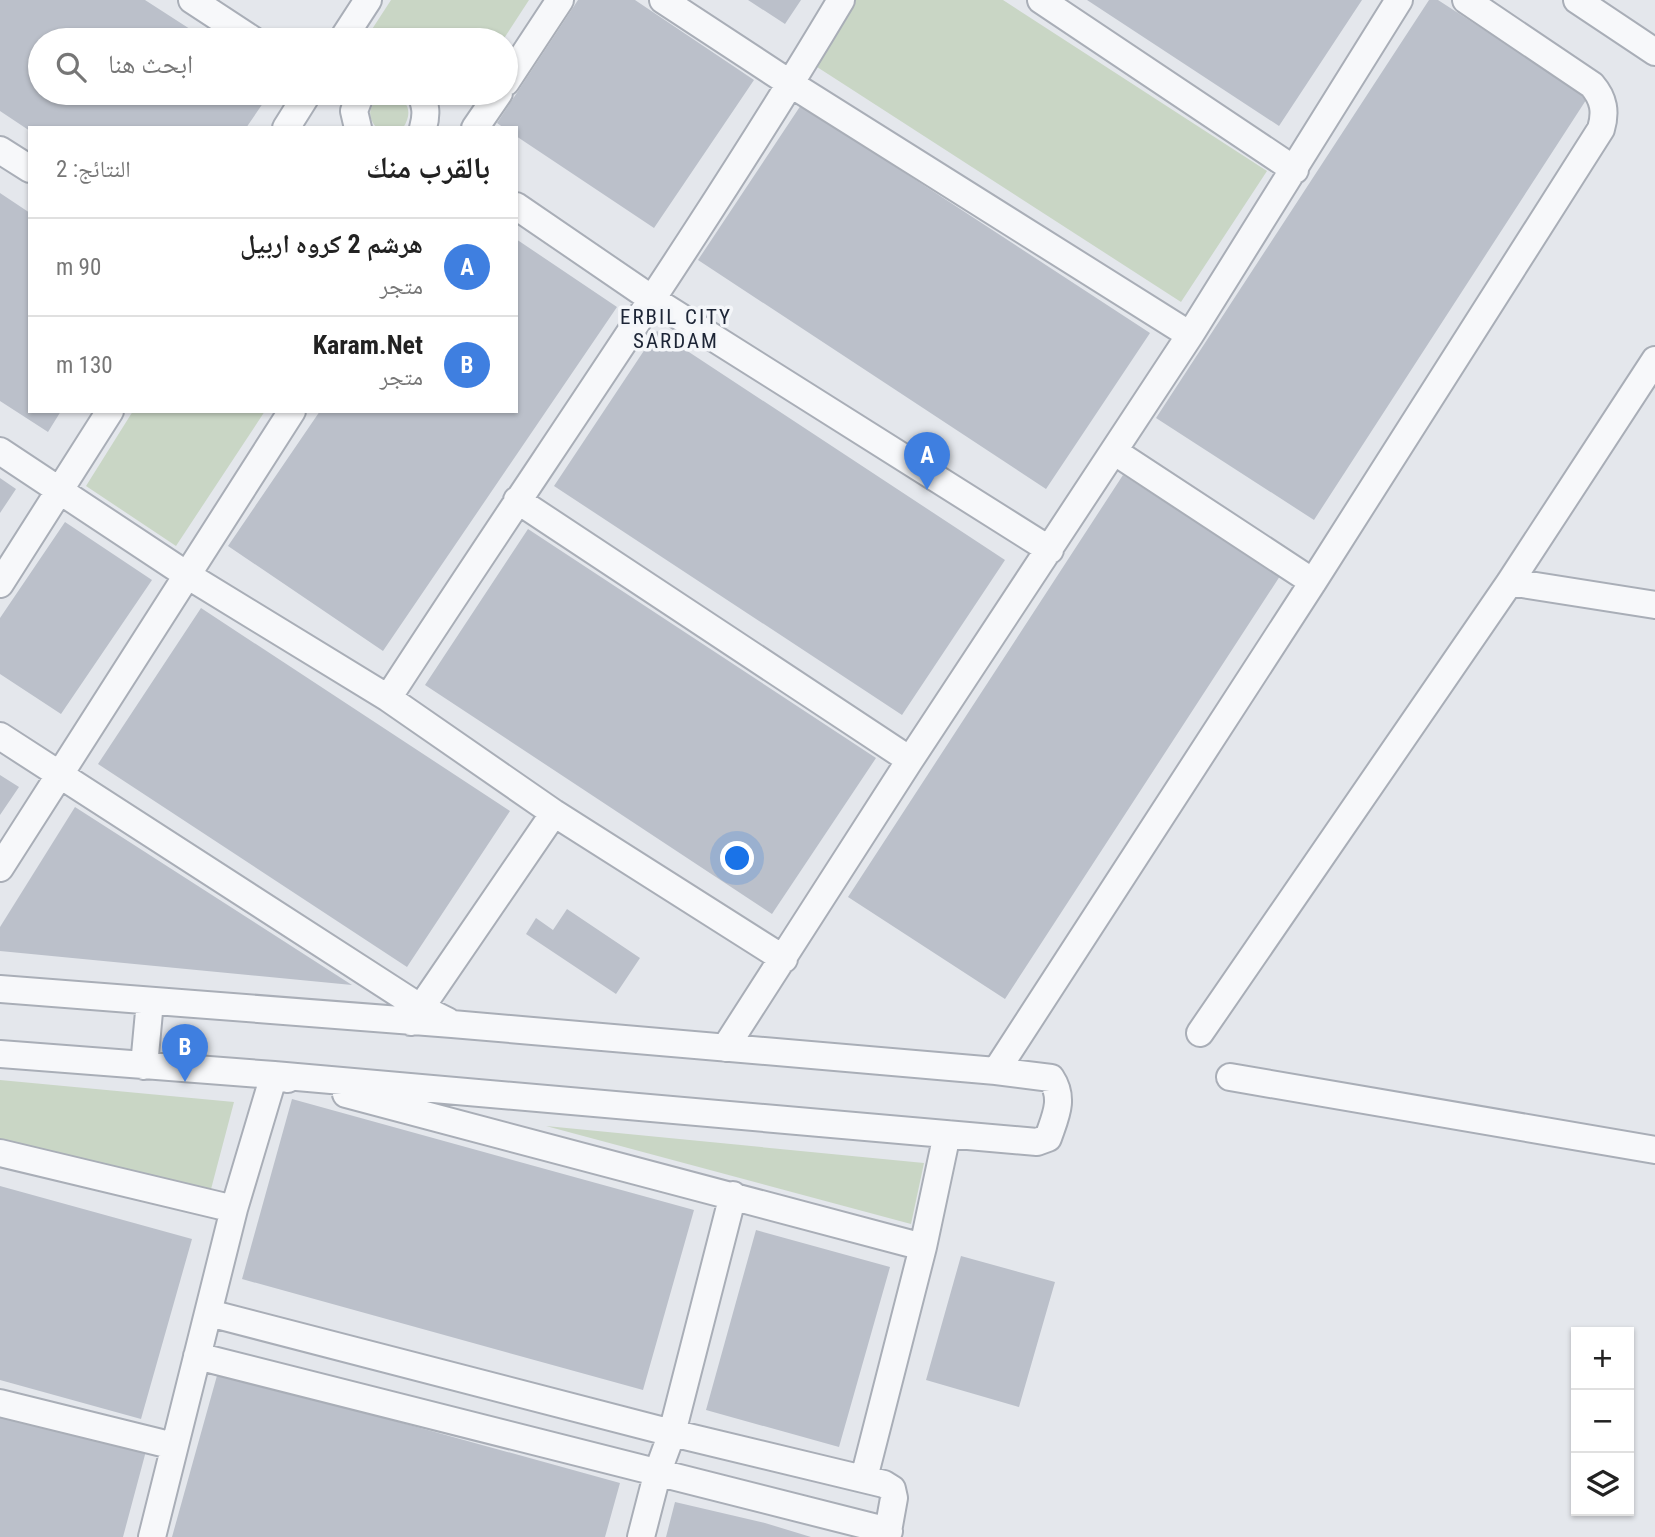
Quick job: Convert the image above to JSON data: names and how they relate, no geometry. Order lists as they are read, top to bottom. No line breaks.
{"districts":["ERBIL CITY SARDAM"],"page":{"search":"ابحث هنا","heading":["بالقرب منك","النتائج: 2"],"list":[{"mark":"A","name":"هرشم 2 كروه اربيل","note":"متجر","value":"90 m"},{"mark":"B","name":"Karam.Net","note":"متجر","value":"130 m"}],"pins":["A","B"],"map_buttons":["+","−"]}}
